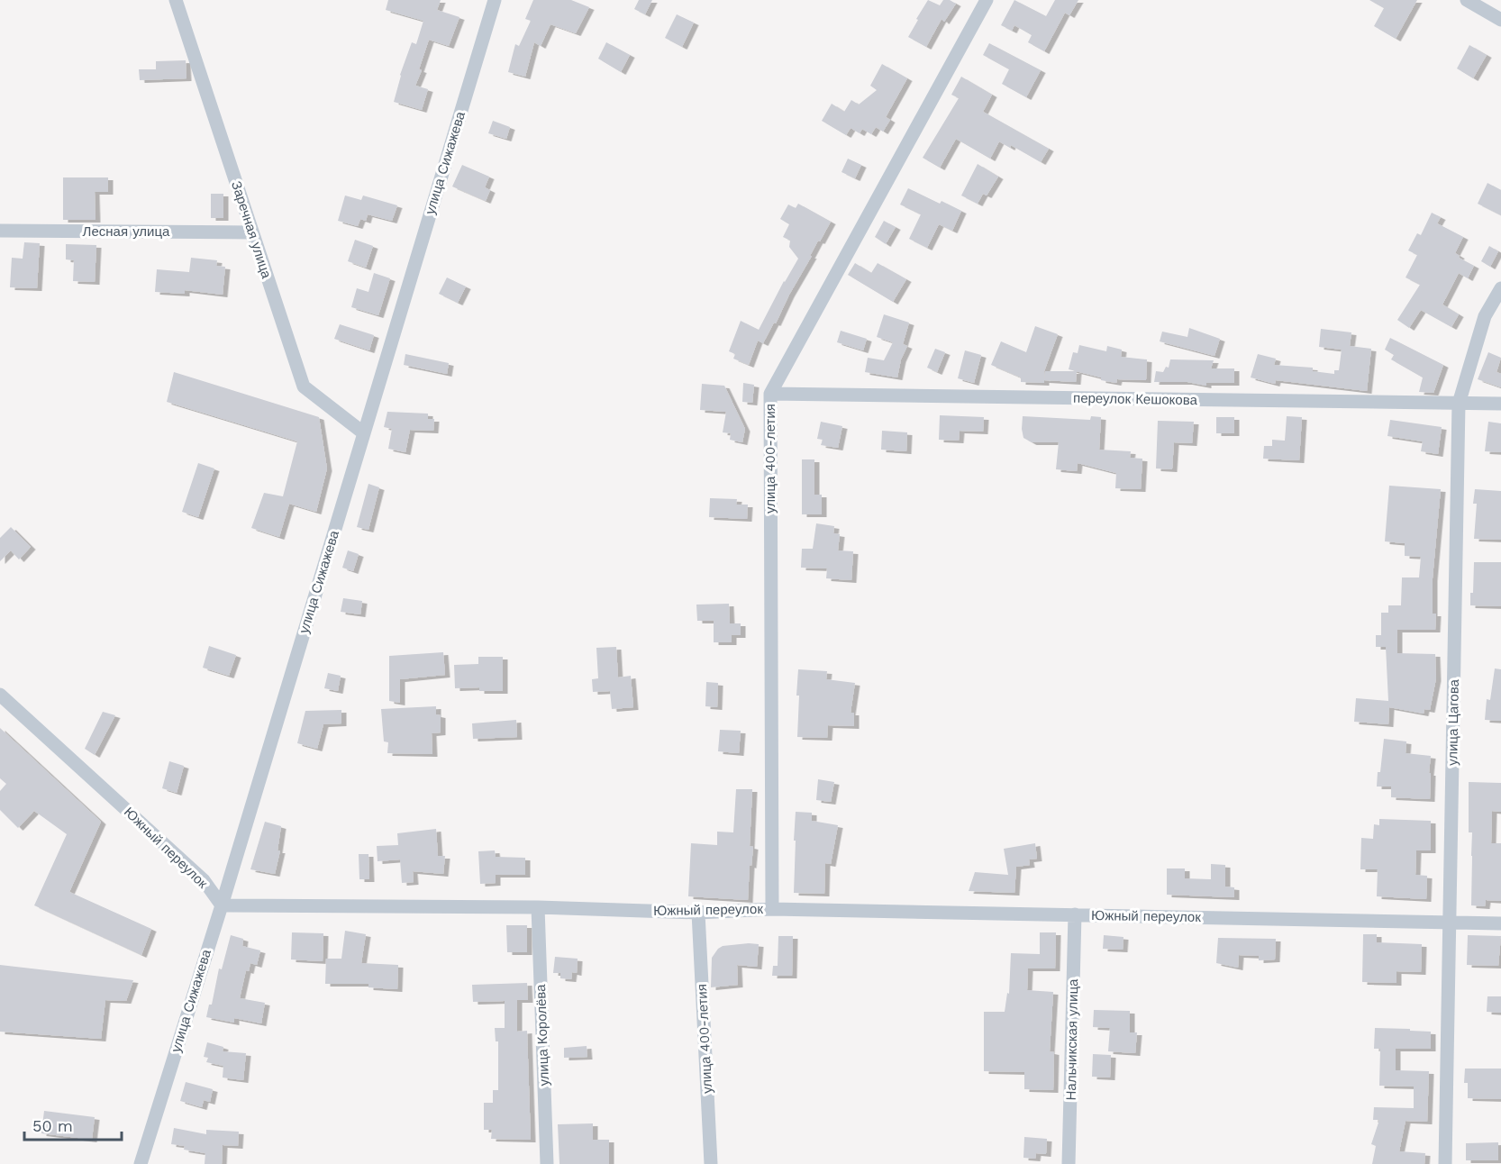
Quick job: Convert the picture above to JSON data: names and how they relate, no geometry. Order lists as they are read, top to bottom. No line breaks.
{"streets":{"street":["улица Сижажева","Заречная улица","Лесная улица","переулок Кешокова","улица 400-летия","улица Цагова","Южный переулок","улица Королёва","Нальчикская улица"]},"crossings":[["улица Сижажева","Заречная улица"],["улица Сижажева","Южный переулок"],["Заречная улица","Лесная улица"],["переулок Кешокова","улица 400-летия"],["переулок Кешокова","улица Цагова"],["улица 400-летия","Южный переулок"],["улица Цагова","Южный переулок"],["Южный переулок","улица Королёва"],["Южный переулок","Нальчикская улица"]],"scale_bar":"50 m"}
